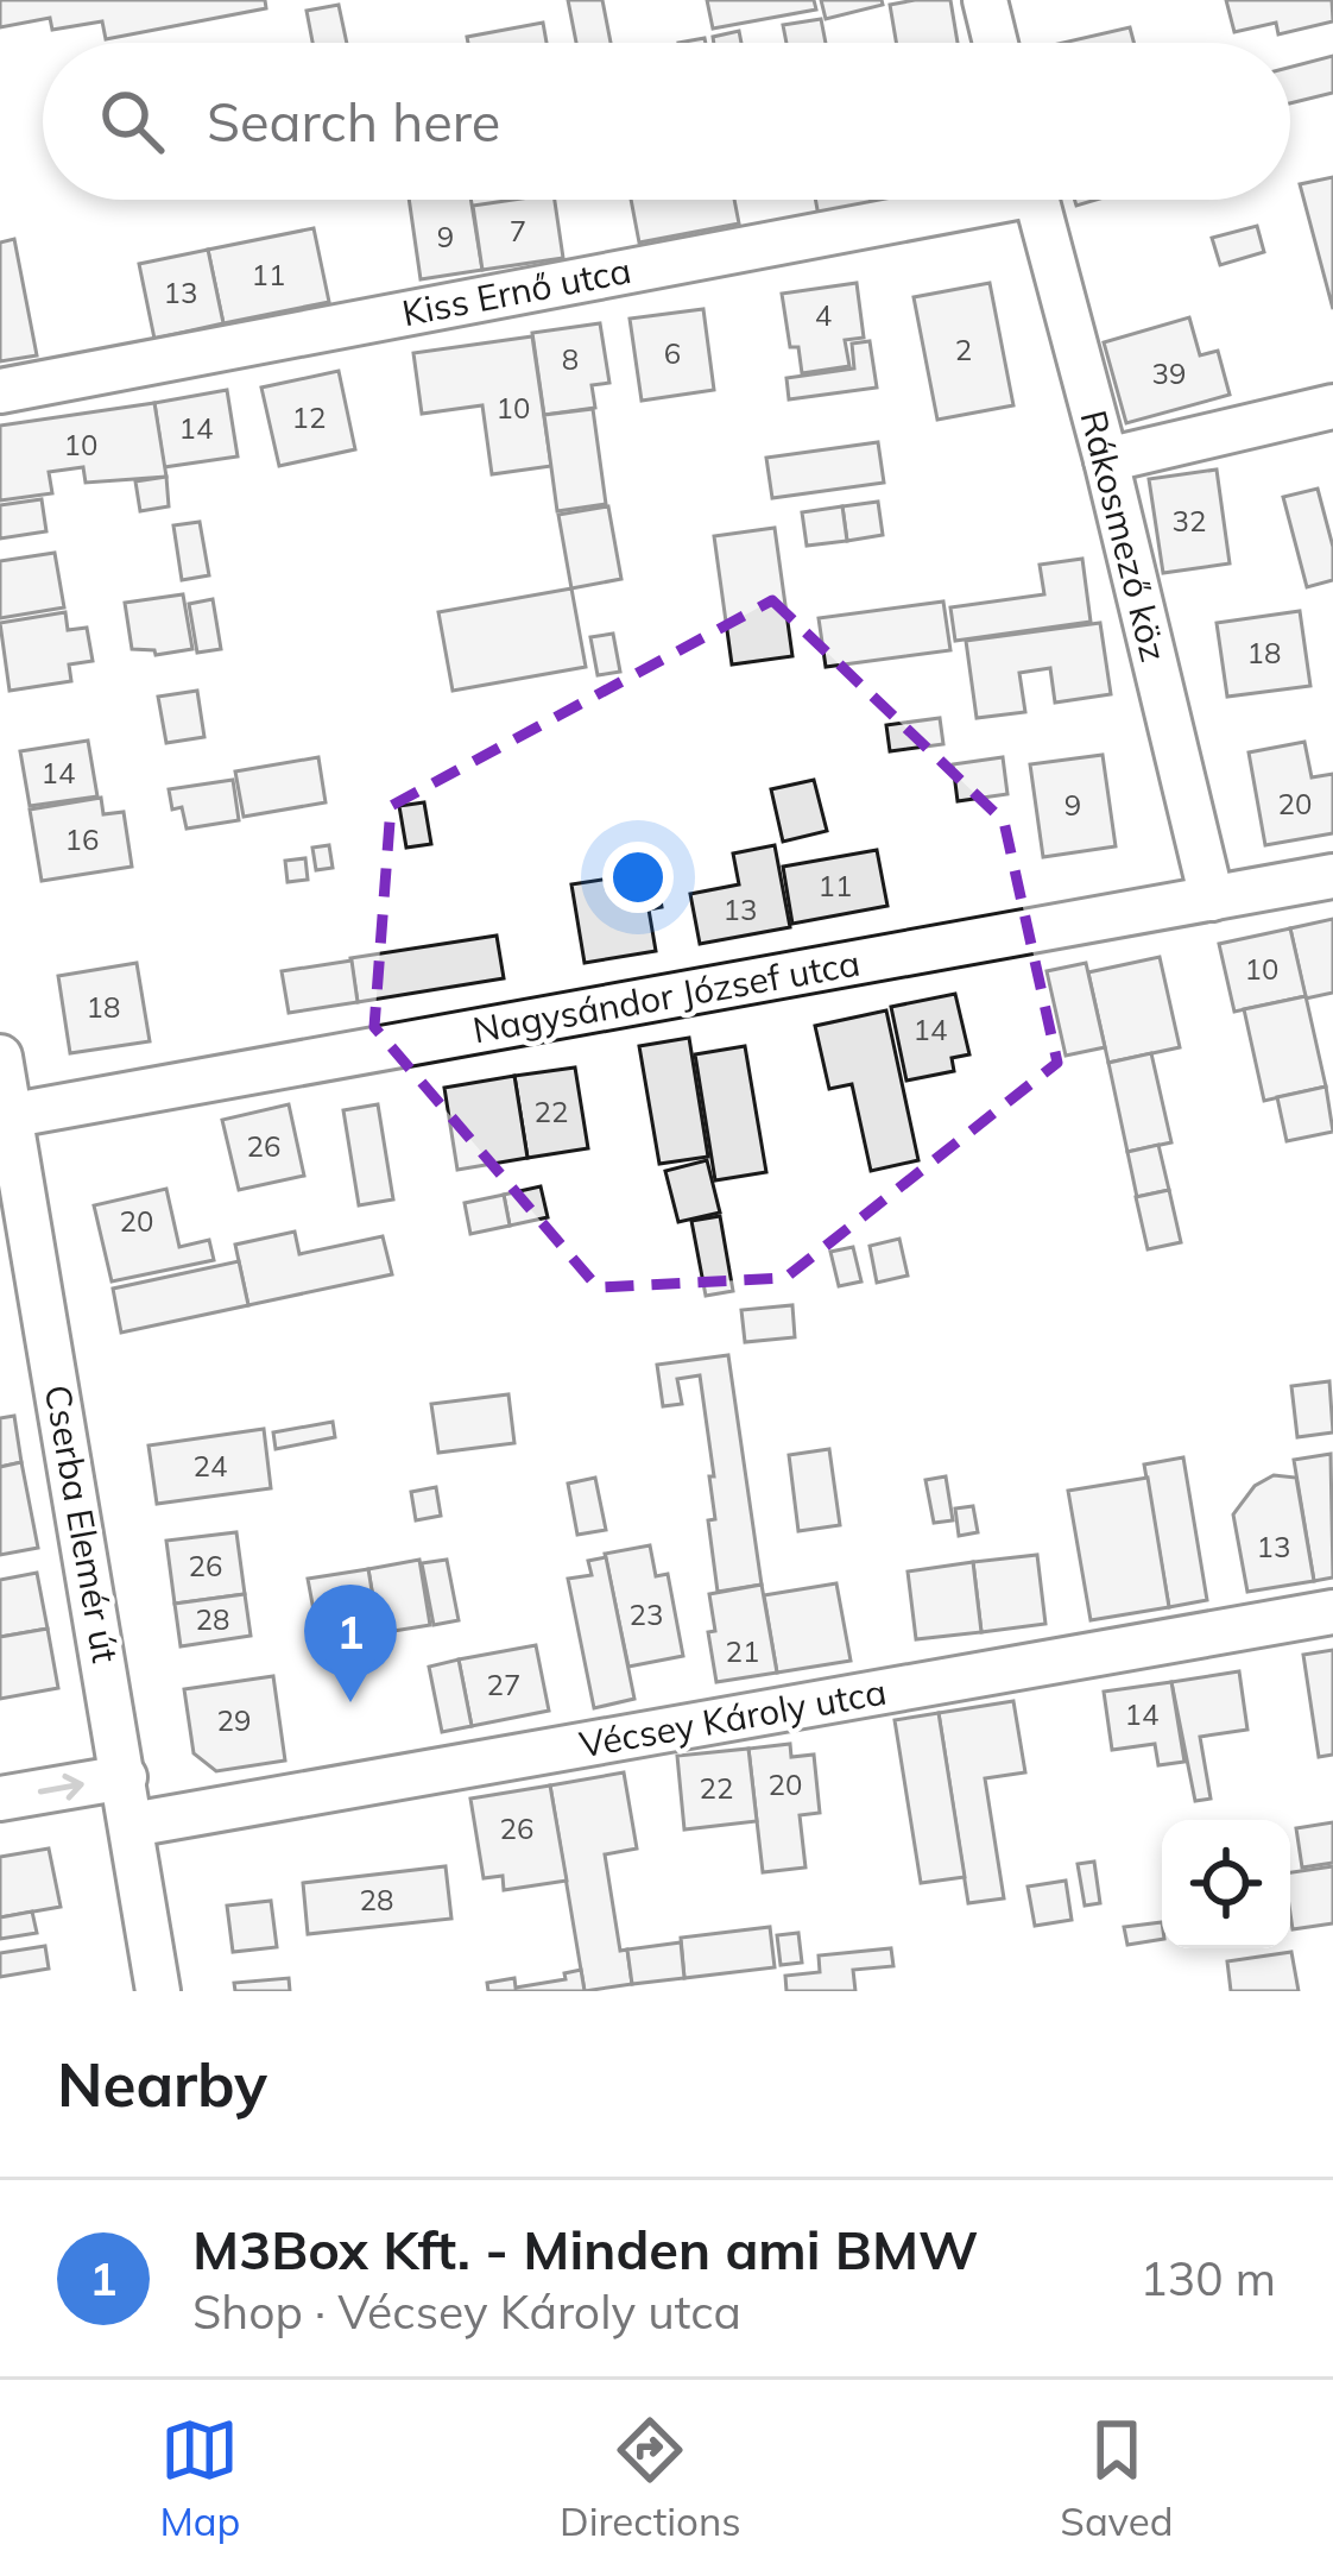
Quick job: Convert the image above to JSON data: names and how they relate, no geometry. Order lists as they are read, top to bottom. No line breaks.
{"streets":{"street":["Kiss Ernő utca","Rákosmező köz","Nagysándor József utca","Cserba Elemér út","Vécsey Károly utca"]},"crossings":[["Rákosmező köz","Nagysándor József utca"],["Nagysándor József utca","Cserba Elemér út"],["Cserba Elemér út","Vécsey Károly utca"]],"house_numbers":["7","9","11","13","4","2","6","8","39","10","12","14","10","32","18","14","20","9","16","11","13","10","18","14","22","26","20","24","13","26","23","28","21","27","14","29","20","22","26","28"],"page":{"search":"Search here","pins":"1","heading":"Nearby","list":[{"mark":"1","name":"M3Box Kft. - Minden ami BMW","note":"Shop · Vécsey Károly utca","value":"130 m"}],"nav":["Map","Directions","Saved"]}}
